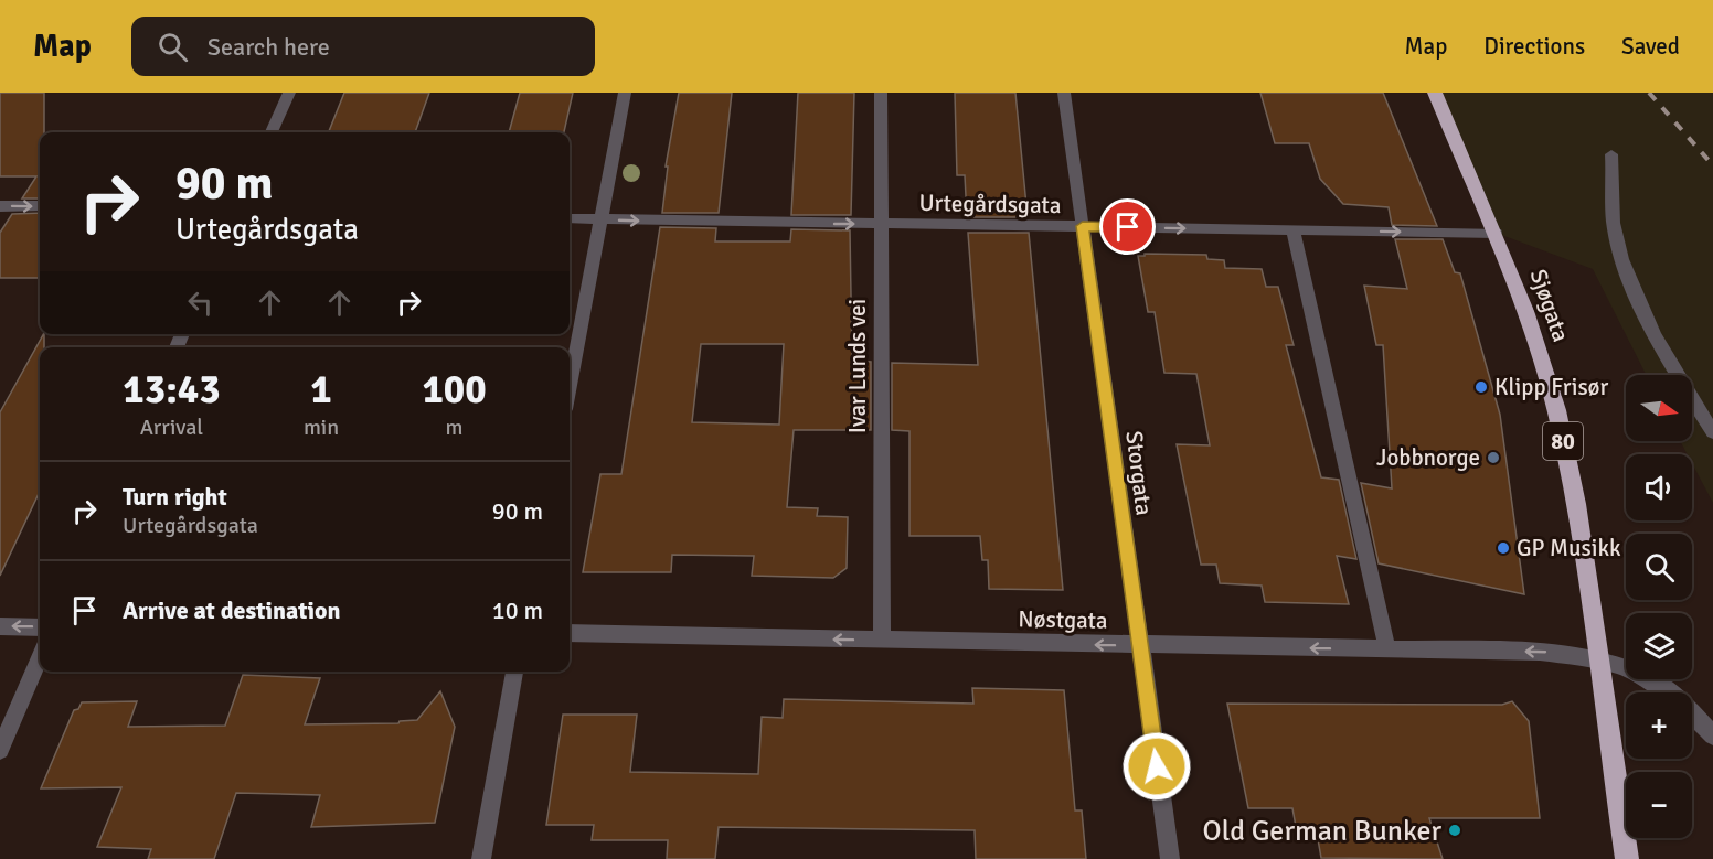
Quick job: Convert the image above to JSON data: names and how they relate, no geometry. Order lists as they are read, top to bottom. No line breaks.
{"streets":{"highway":["Sjøgata","80"],"street":["Urtegårdsgata","Ivar Lunds vei","Storgata","Nøstgata"]},"crossings":[["Urtegårdsgata","Sjøgata"],["Urtegårdsgata","Ivar Lunds vei"],["Urtegårdsgata","Storgata"],["Sjøgata","Nøstgata"],["Ivar Lunds vei","Nøstgata"],["Storgata","Nøstgata"]],"one_way":["Urtegårdsgata","Nøstgata"],"places":["Klipp Frisør","Jobbnorge","GP Musikk","Old German Bunker"],"north":"right","page":{"header":"Map","search":"Search here","nav":["Map","Directions","Saved"],"turn":["90 m","Urtegårdsgata"],"eta":["13:43","Arrival","1","min","100","m"],"map_buttons":["+","−"],"list":[{"name":"Turn right","note":"Urtegårdsgata","value":"90 m"},{"name":"Arrive at destination","value":"10 m"}]}}
